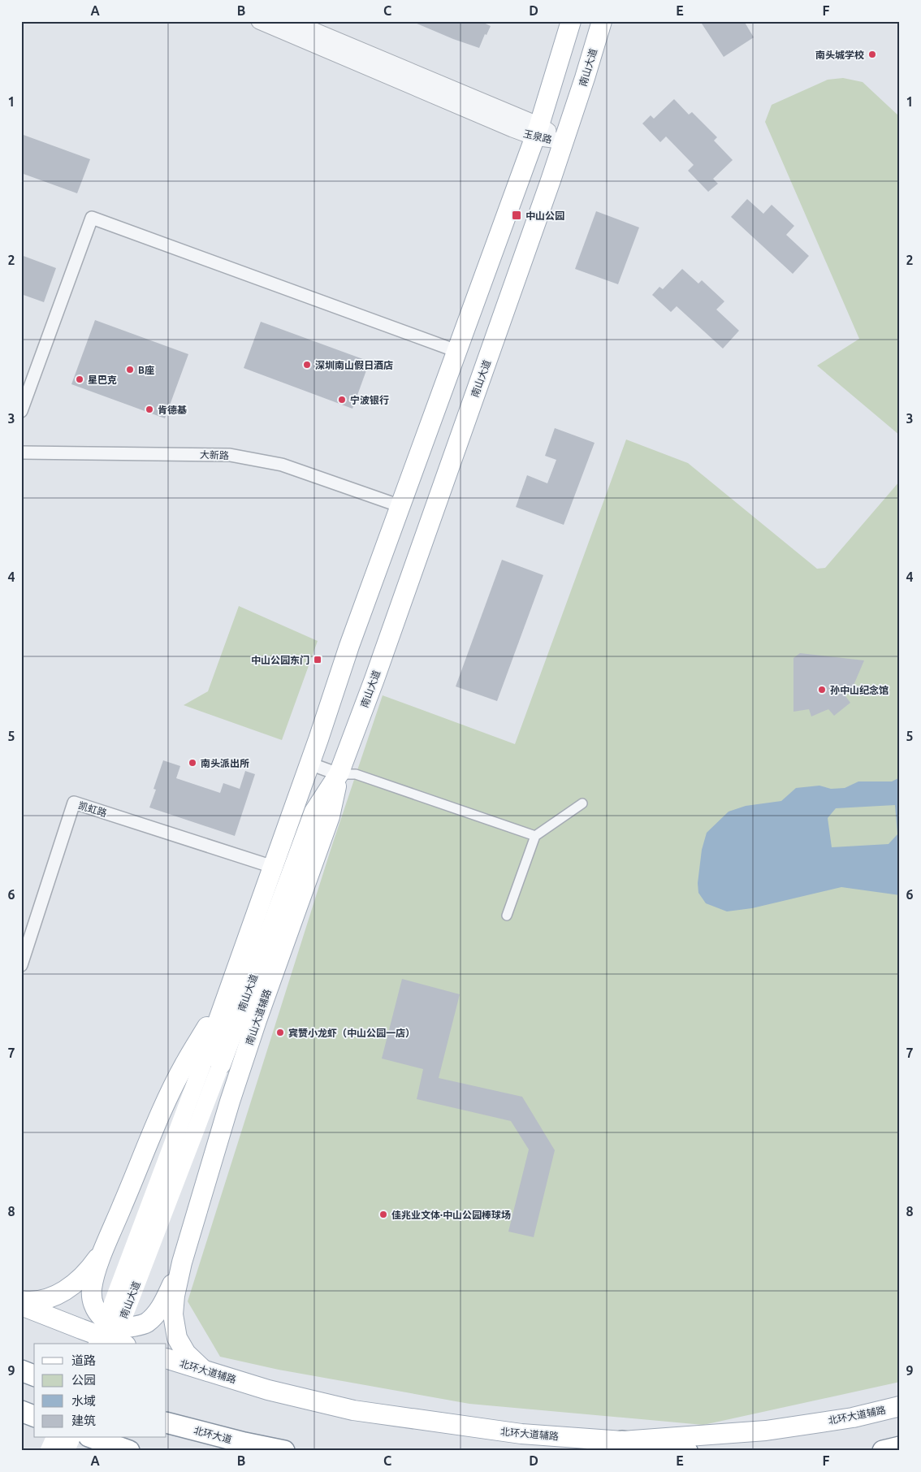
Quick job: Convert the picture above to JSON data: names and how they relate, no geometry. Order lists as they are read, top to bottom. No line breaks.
{"streets":{"highway":["北环大道"],"main road":["南山大道","南山大道辅路","北环大道辅路"],"street":["玉泉路","大新路","凯虹路"]},"crossings":[["南山大道","玉泉路"],["南山大道","大新路"],["南山大道","凯虹路"],["南山大道","南山大道辅路"]],"places":{"other":["南头城学校","深圳南山假日酒店","B座","星巴克","宁波银行","肯德基","孙中山纪念馆","南头派出所","宾赞小龙虾（中山公园一店）","佳兆业文体·中山公园棒球场"],"transit":["中山公园","中山公园东门"]},"legend":["道路","公园","水域","建筑"],"grid":{"columns":["A","B","C","D","E","F"],"rows":["1","2","3","4","5","6","7","8","9"]}}
